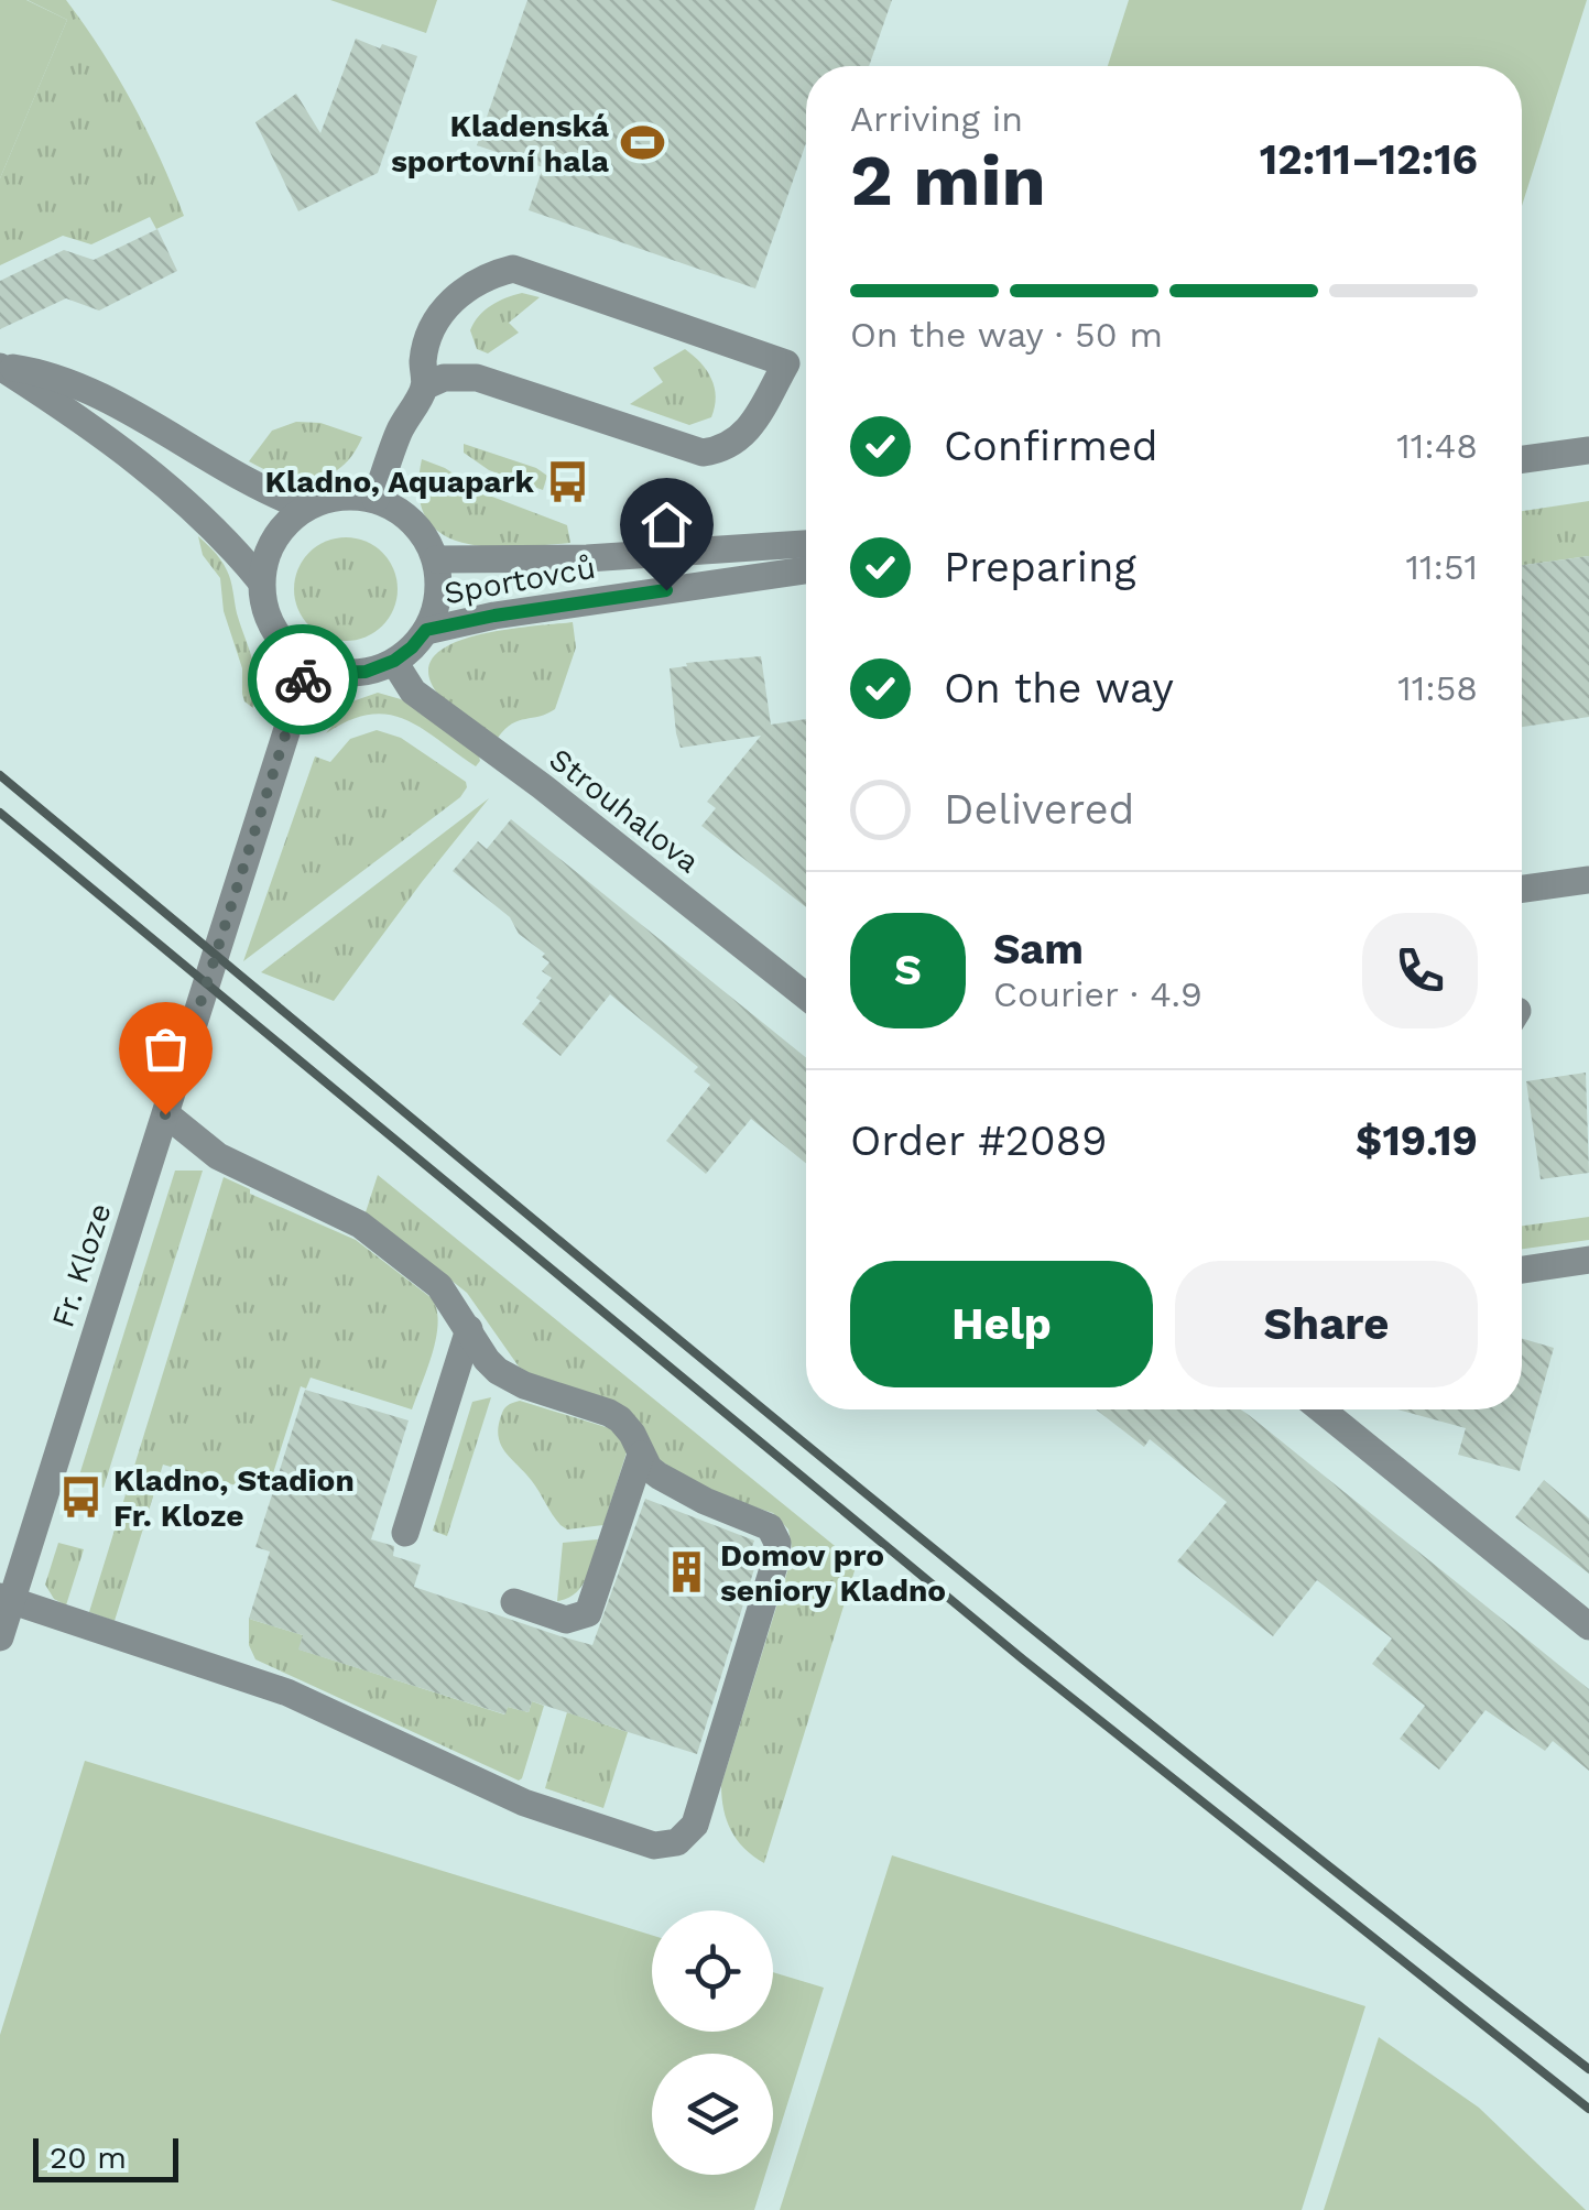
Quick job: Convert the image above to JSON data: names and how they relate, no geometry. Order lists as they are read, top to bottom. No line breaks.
{"streets":{"street":["Sportovců","Strouhalova","Fr. Kloze"]},"crossings":[["Sportovců","Strouhalova"],["Sportovců","Fr. Kloze"],["Strouhalova","Fr. Kloze"]],"places":{"sports":["Kladenská sportovní hala"],"bus stop":["Kladno, Aquapark","Kladno, Stadion Fr. Kloze"],"building":["Domov pro seniory Kladno"]},"scale_bar":"20 m","page":{"heading":["2 min","Arriving in","12:11–12:16"],"panel":["Sam","Courier · 4.9","Order #2089","$19.19"],"bar":"On the way · 50 m","list":[["Confirmed","11:48"],["Preparing","11:51"],["On the way","11:58"],"Delivered"],"round":"S","buttons":["Help","Share"],"scale":"20 m"}}
